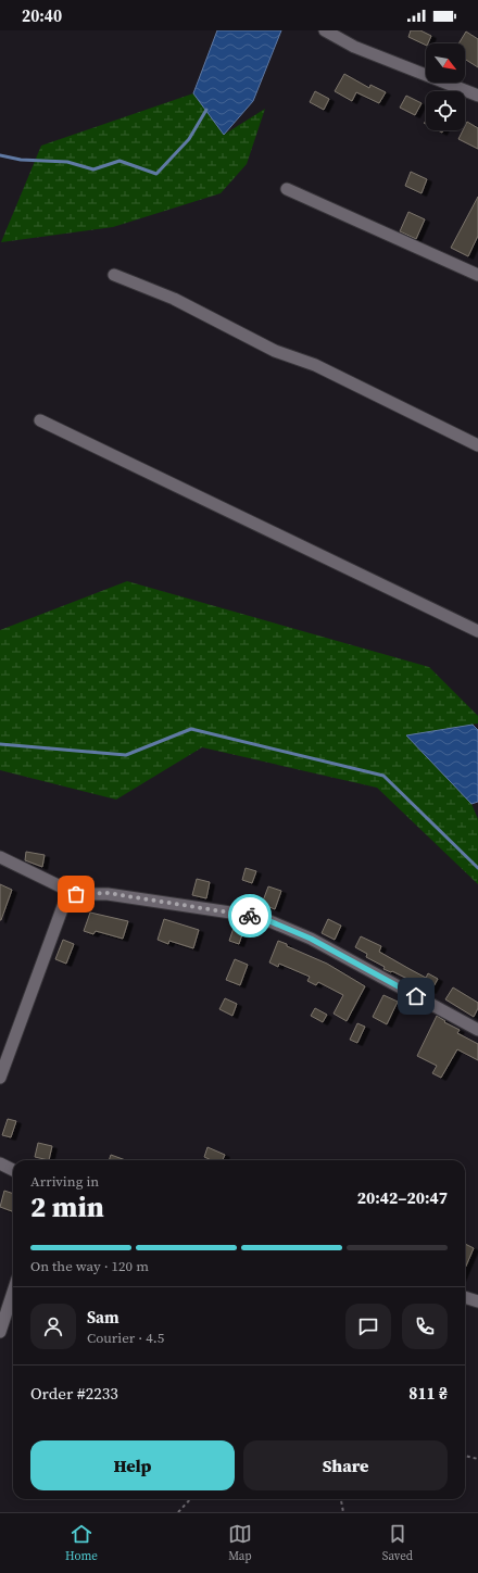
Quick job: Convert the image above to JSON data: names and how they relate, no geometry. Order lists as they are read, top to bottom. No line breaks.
{"north":"bottom right","page":{"status":"20:40","heading":["2 min","Arriving in","20:42–20:47"],"panel":["Sam","Courier · 4.5","Order #2233","811 ₴"],"bar":"On the way · 120 m","buttons":["Help","Share"],"tabs":["Home","Map","Saved"]}}
